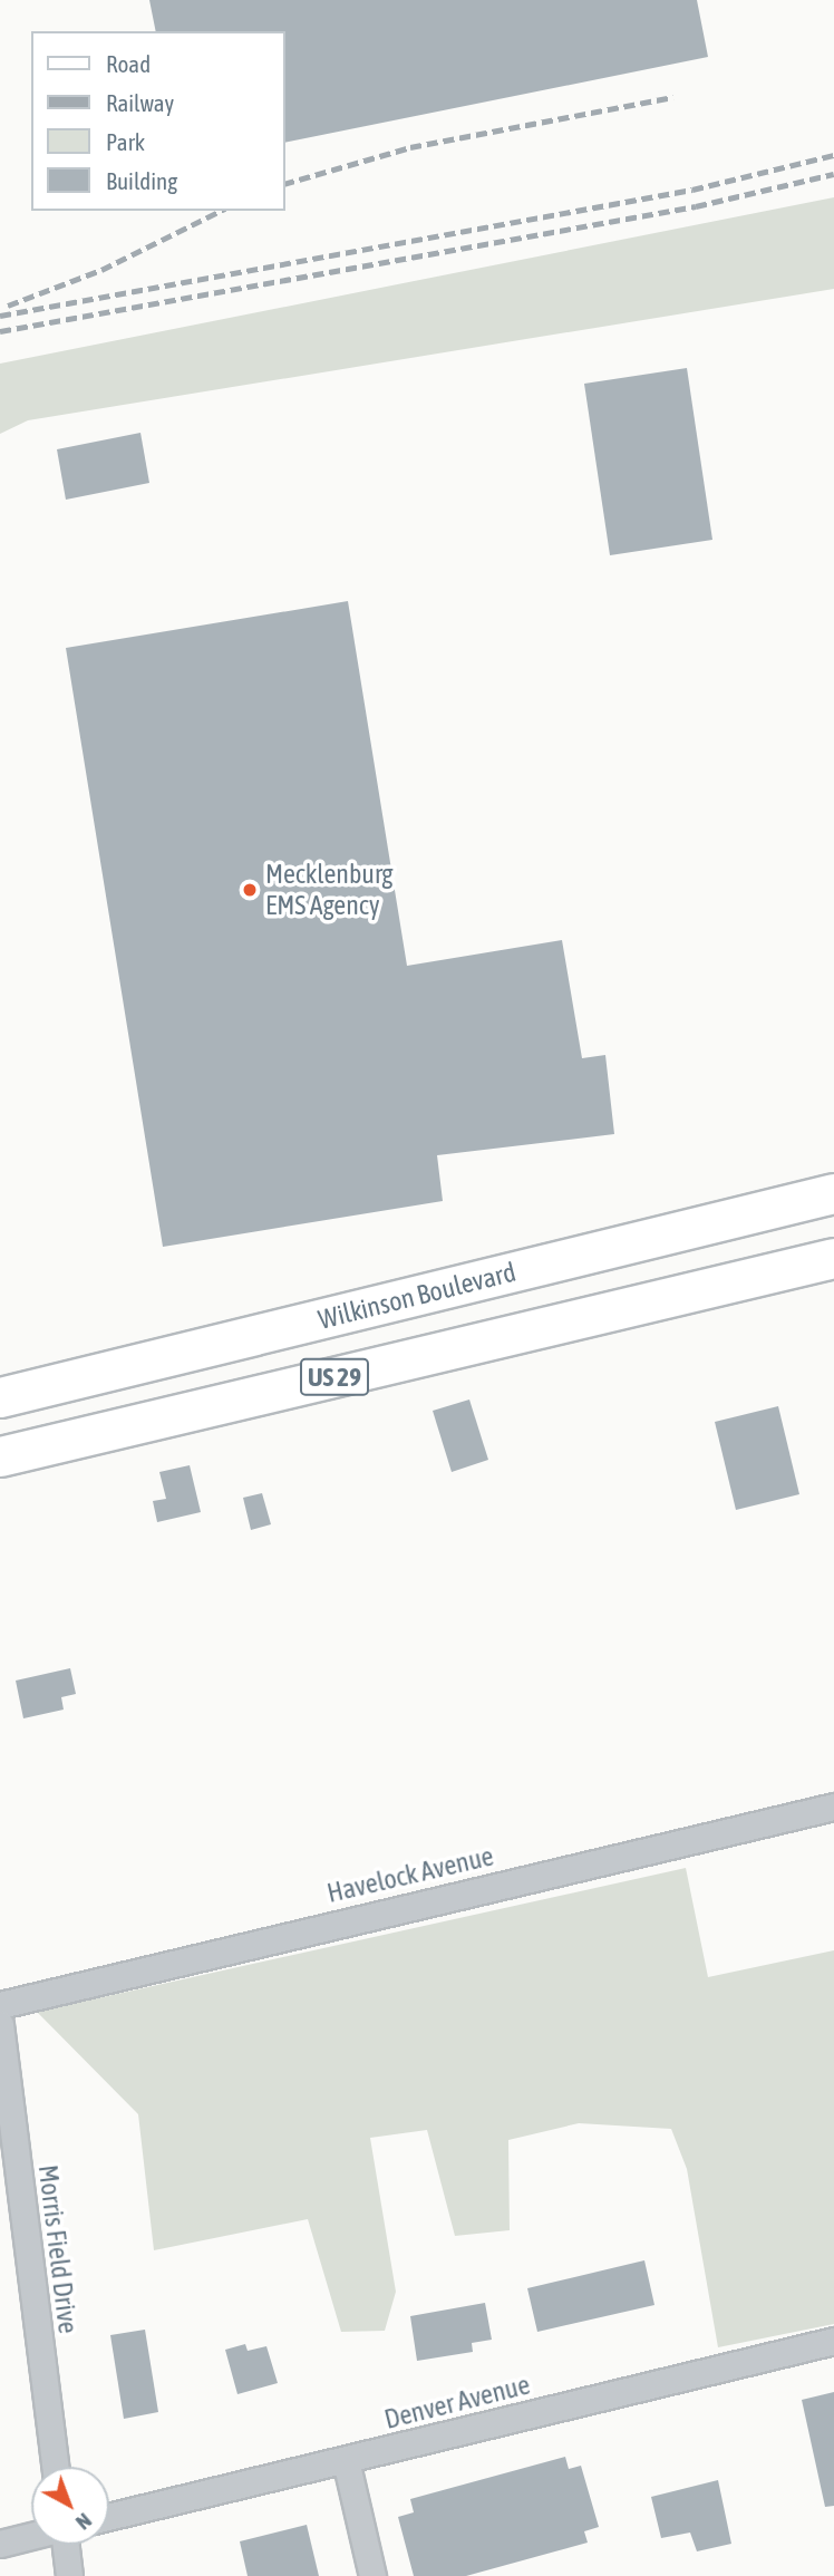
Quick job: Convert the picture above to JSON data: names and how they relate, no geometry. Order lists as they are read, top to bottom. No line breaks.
{"streets":{"main road":["Wilkinson Boulevard","US 29"],"street":["Havelock Avenue","Morris Field Drive","Denver Avenue"]},"places":["Mecklenburg EMS Agency"],"legend":["Road","Railway","Park","Building"],"north":"bottom right"}
